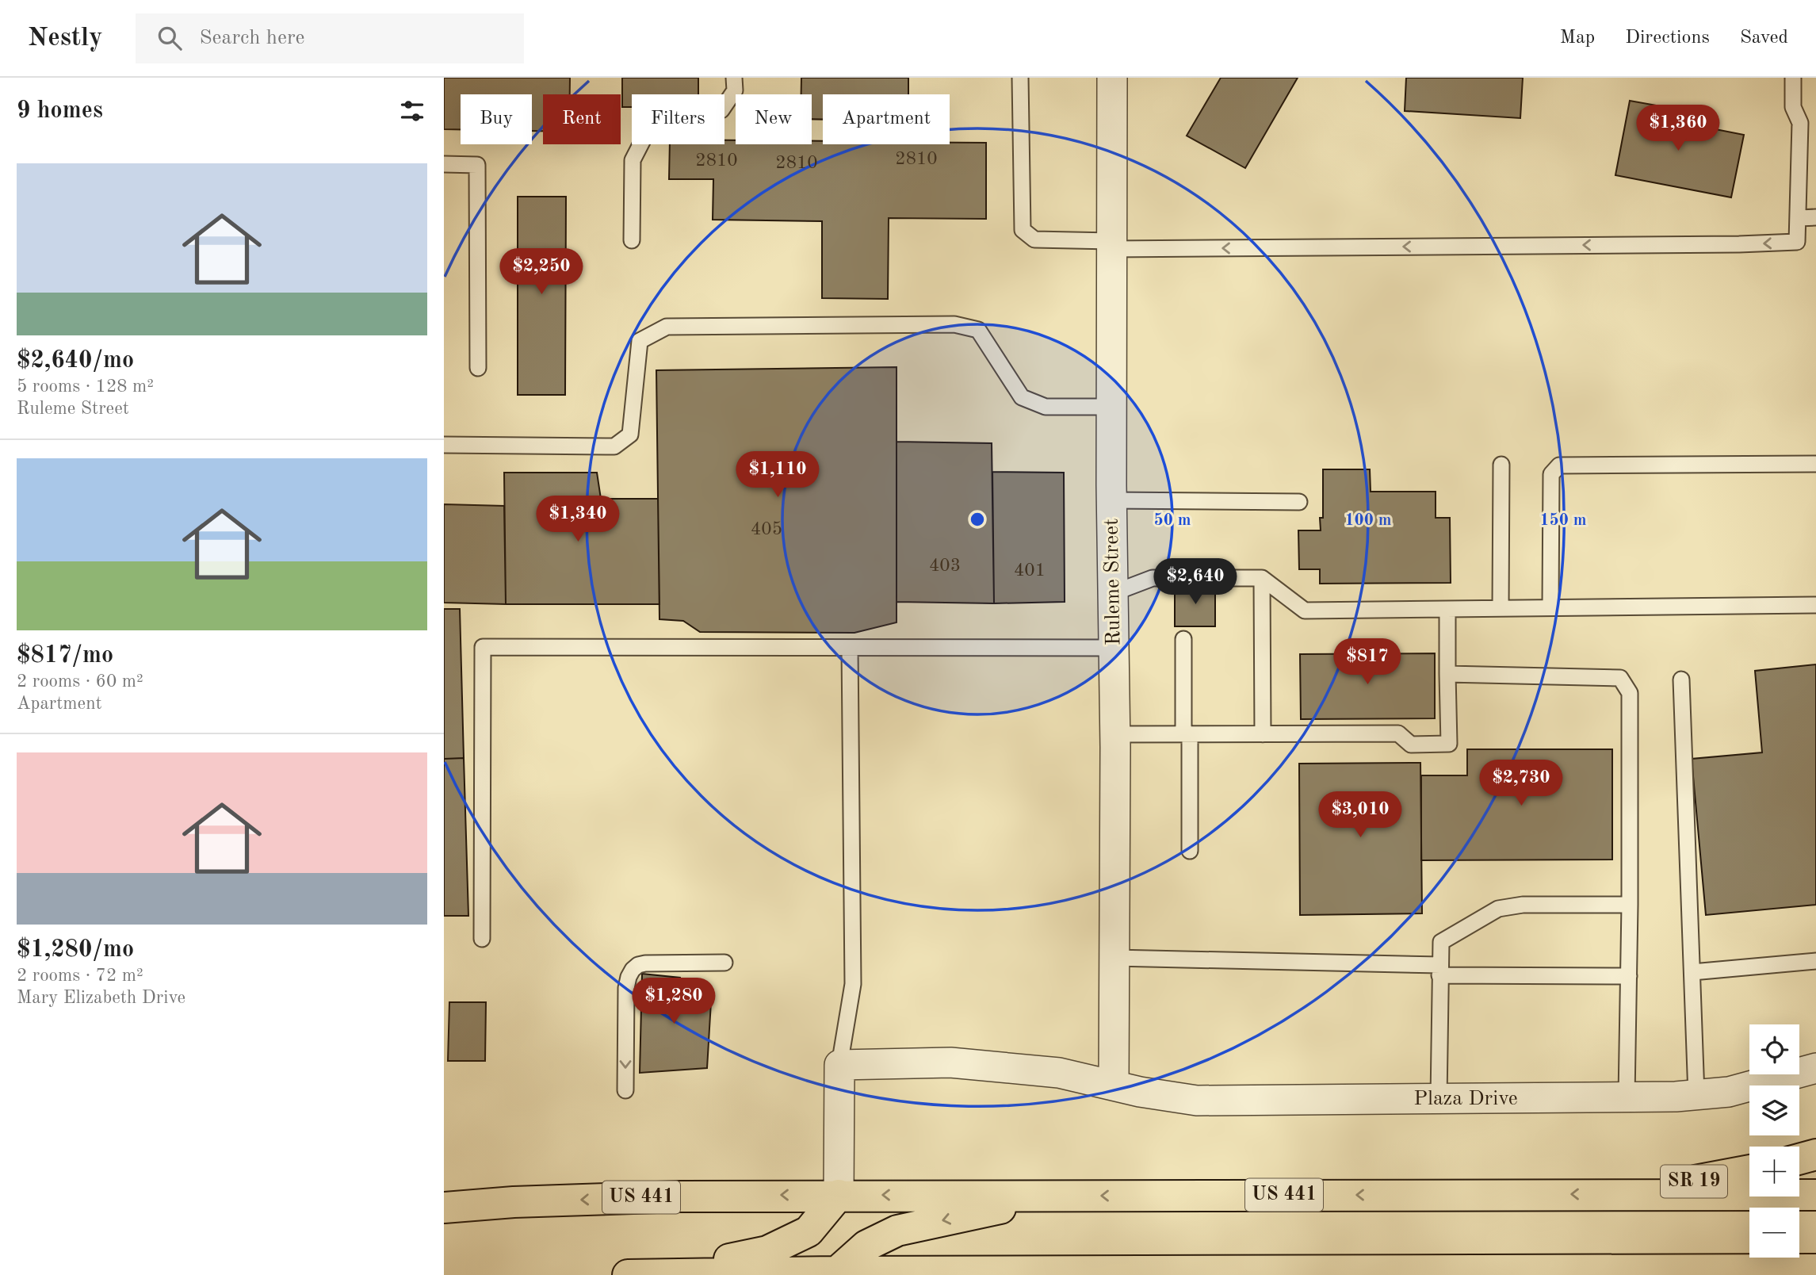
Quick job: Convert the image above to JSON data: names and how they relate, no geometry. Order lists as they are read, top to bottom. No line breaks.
{"streets":{"main road":["SR 19","US 441"],"street":["Ruleme Street","Plaza Drive"]},"crossings":[["Ruleme Street","Plaza Drive"],["SR 19","US 441"]],"house_numbers":["2810","2810","2810","405","403","401"],"page":{"header":"Nestly","search":"Search here","nav":["Map","Directions","Saved"],"heading":"9 homes","chip":["Buy","Rent","Filters","New","Apartment"],"price":["$1,360","$2,250","$1,110","$1,340","$2,640","$817","$2,730","$3,010","$1,280"],"list":[{"name":"$2,640/mo","note":"5 rooms · 128 m² · Ruleme Street"},{"name":"$817/mo","note":"2 rooms · 60 m² · Apartment"},{"name":"$1,280/mo","note":"2 rooms · 72 m² · Mary Elizabeth Drive"}],"map_buttons":["+","−"]},"rings":["50 m","100 m","150 m"]}
